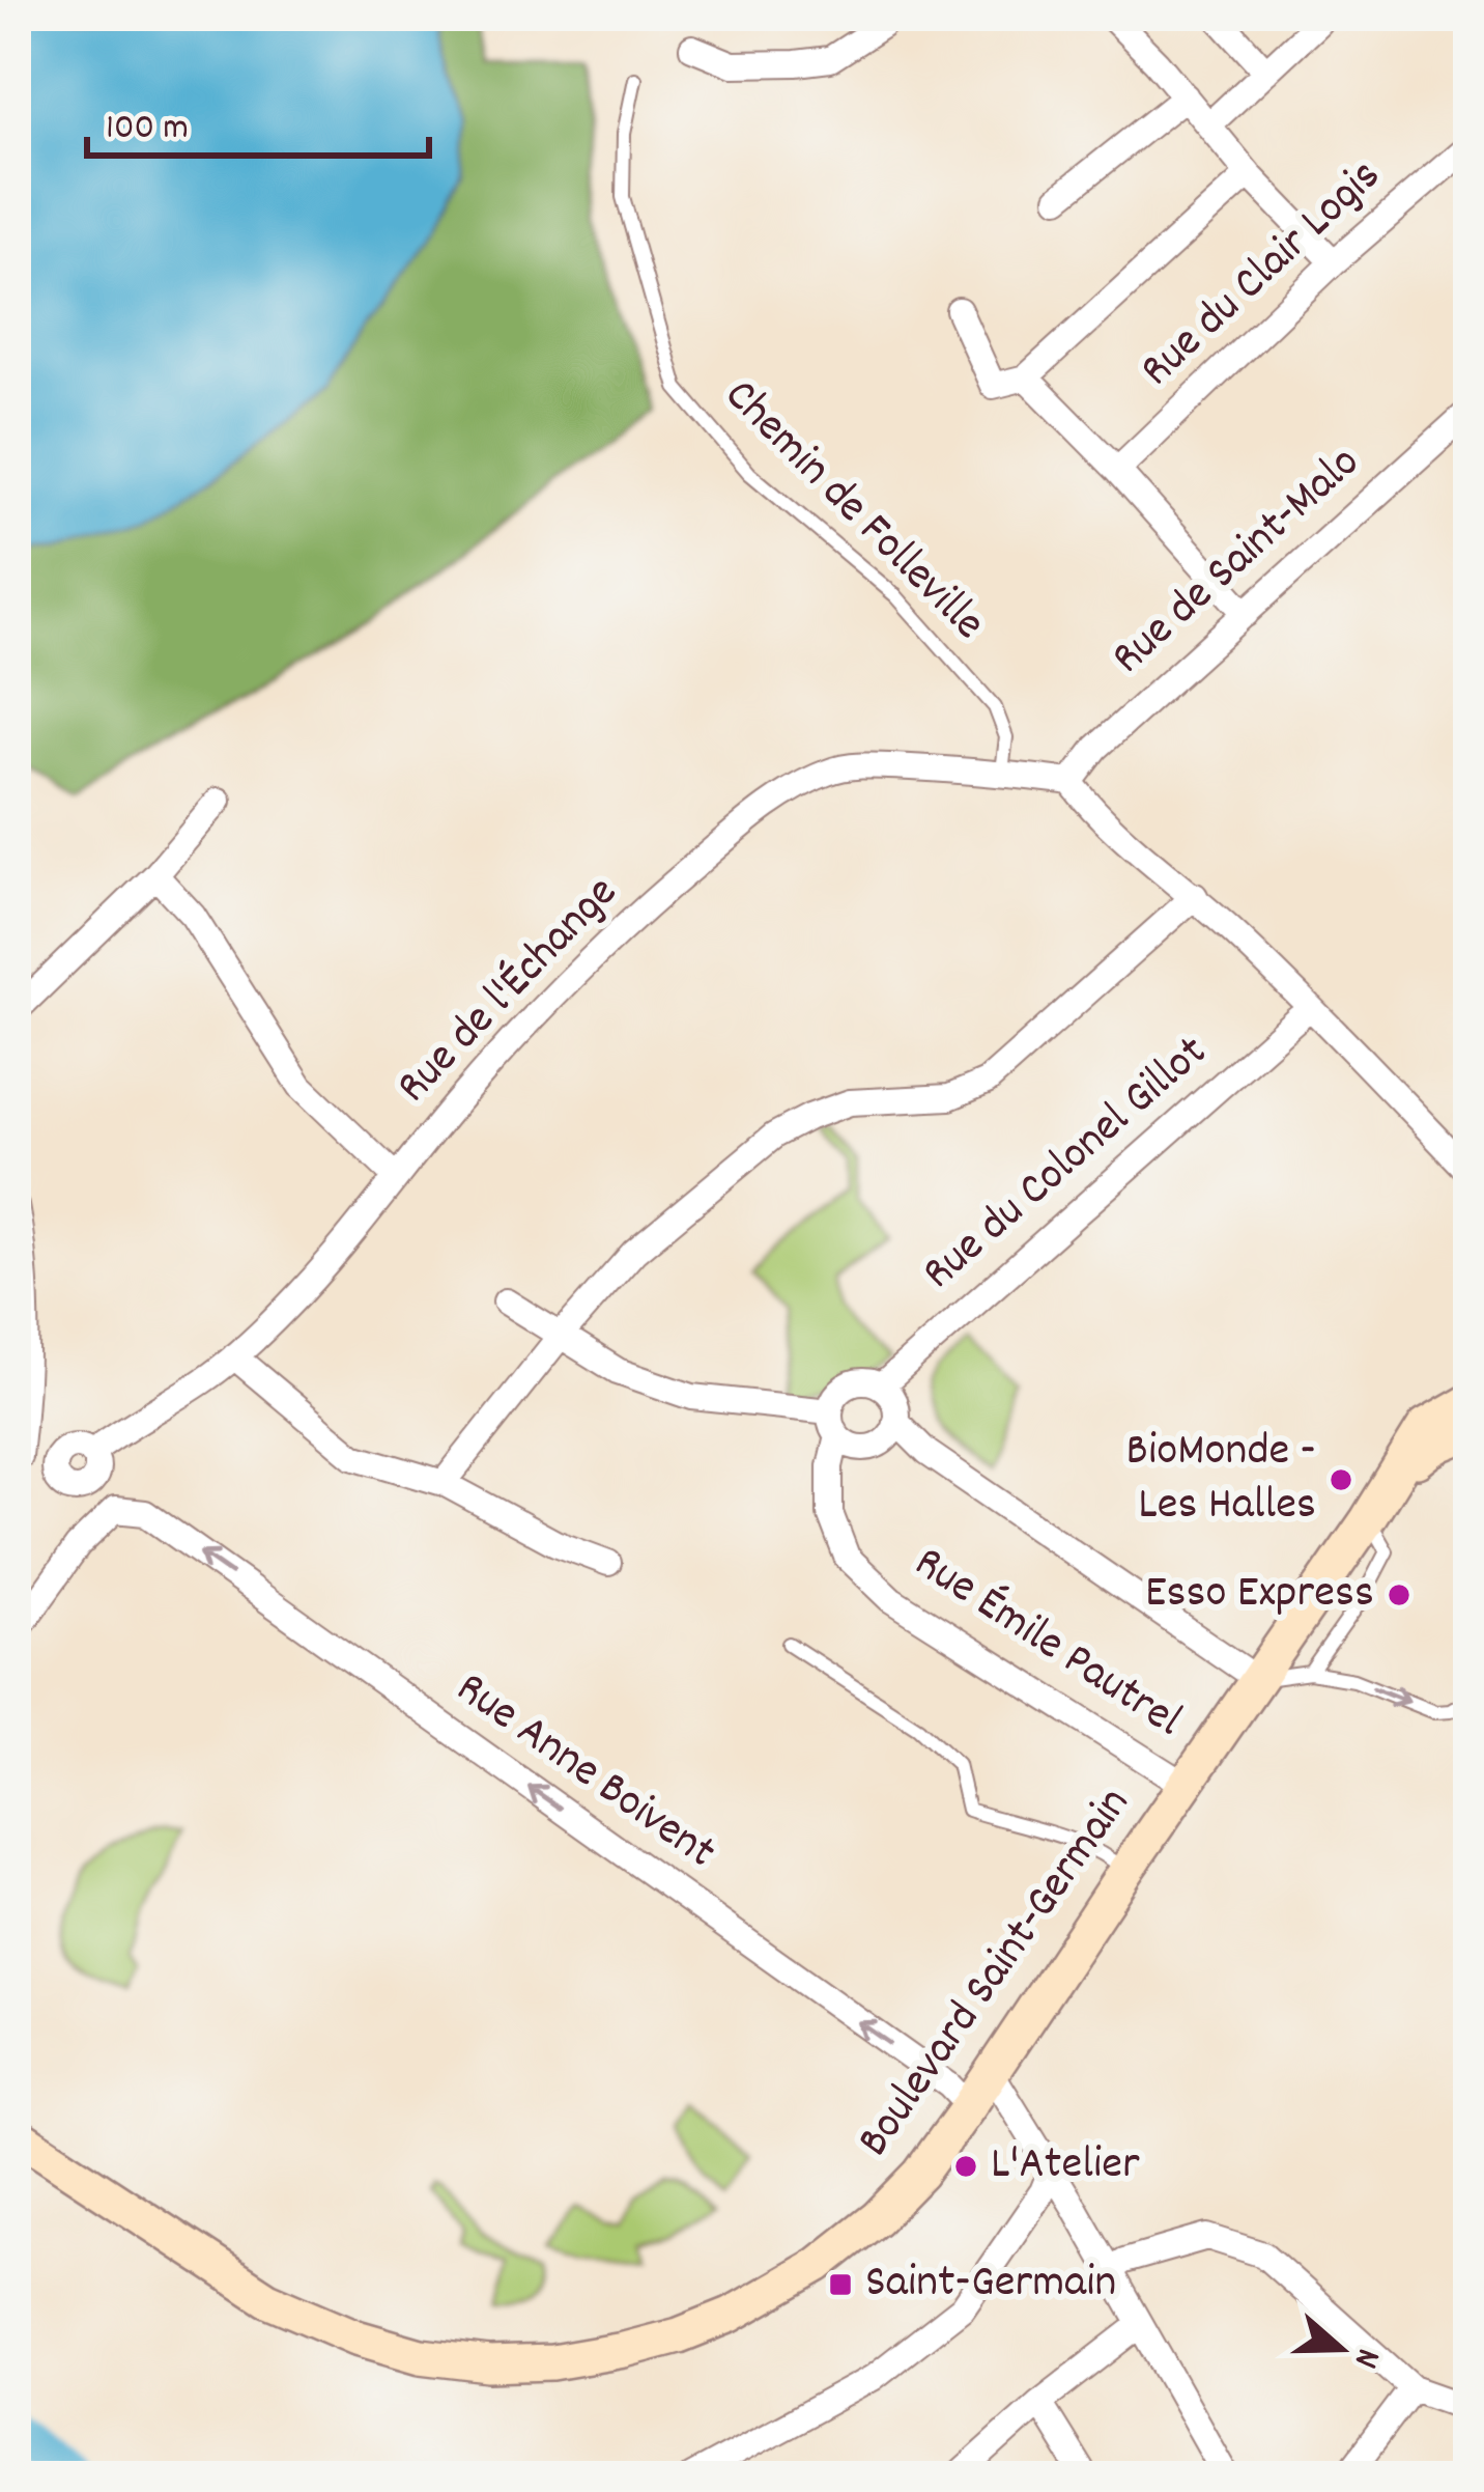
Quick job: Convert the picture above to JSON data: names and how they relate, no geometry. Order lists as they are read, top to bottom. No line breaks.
{"streets":{"main road":["Boulevard Saint-Germain"],"street":["Rue du Clair Logis","Rue de Saint-Malo","Rue de l'Échange","Rue du Colonel Gillot","Rue Émile Pautrel","Rue Anne Boivent"],"lane":["Chemin de Folleville"]},"crossings":[["Chemin de Folleville","Rue de l'Échange"],["Rue de Saint-Malo","Rue de l'Échange"],["Rue du Colonel Gillot","Rue Émile Pautrel"],["Rue Émile Pautrel","Boulevard Saint-Germain"],["Rue Anne Boivent","Boulevard Saint-Germain"]],"places":{"other":["BioMonde - Les Halles","Esso Express","L'Atelier"],"transit":["Saint-Germain"]},"scale_bar":"100 m","north":"right"}
